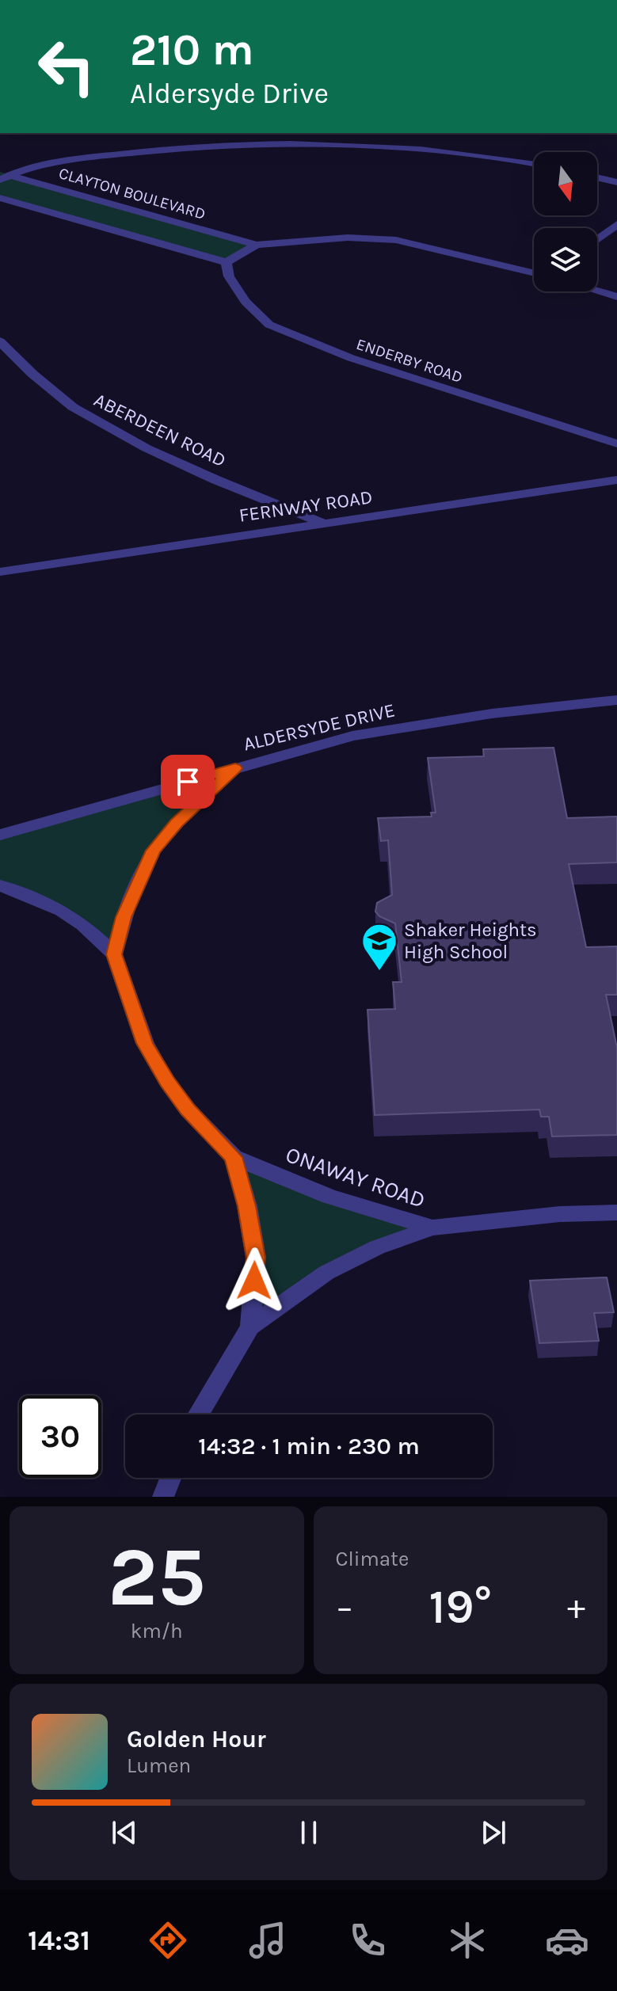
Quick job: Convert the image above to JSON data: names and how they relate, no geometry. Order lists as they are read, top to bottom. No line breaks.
{"streets":{"street":["CLAYTON BOULEVARD","ENDERBY ROAD","ABERDEEN ROAD","FERNWAY ROAD","ALDERSYDE DRIVE","ONAWAY ROAD"]},"crossings":[["ABERDEEN ROAD","FERNWAY ROAD"]],"places":{"school or university":["Shaker Heights High School"]},"north":"bottom","page":{"turn":["210 m","Aldersyde Drive"],"limit":"30","trip":"14:32 · 1 min · 230 m","tile":[["25","km/h"],"Climate"],"heat":["−","19°","+"],"song":["Golden Hour","Lumen"],"tabs":"14:31"}}
